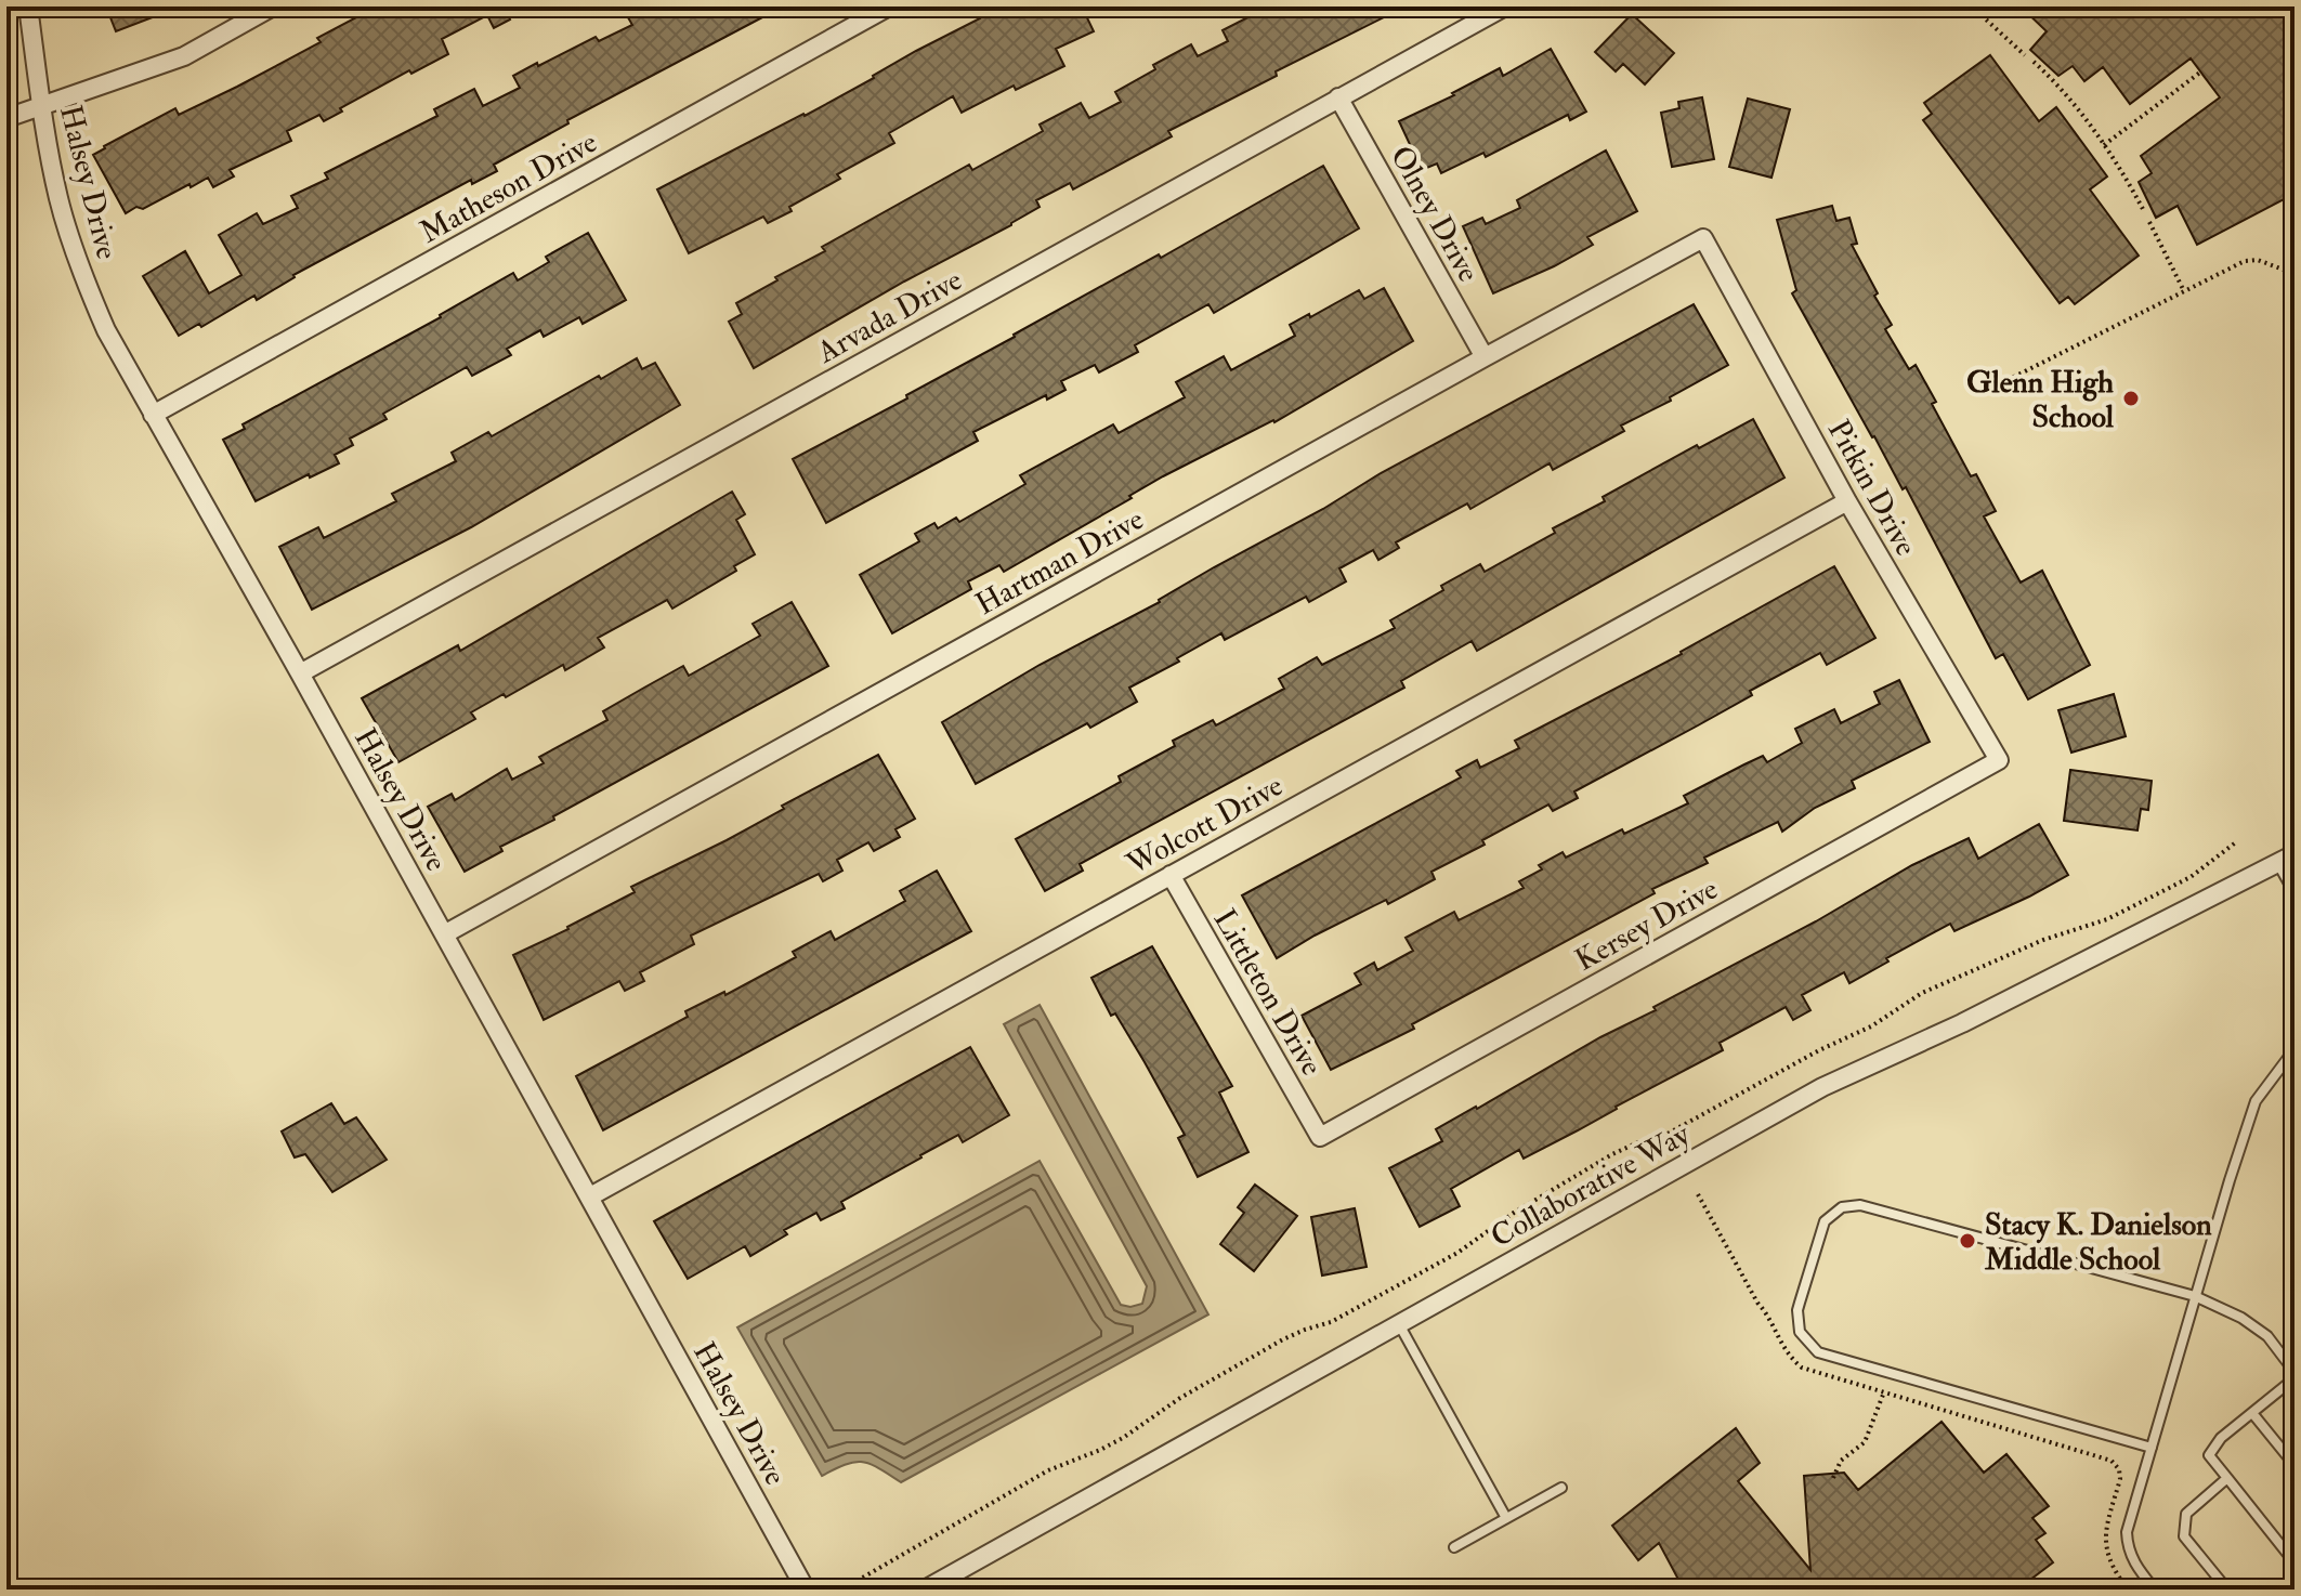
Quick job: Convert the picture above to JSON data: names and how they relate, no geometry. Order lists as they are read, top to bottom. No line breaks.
{"streets":{"street":["Halsey Drive","Matheson Drive","Olney Drive","Arvada Drive","Pitkin Drive","Hartman Drive","Wolcott Drive","Kersey Drive","Littleton Drive","Collaborative Way"]},"crossings":[["Halsey Drive","Matheson Drive"],["Halsey Drive","Arvada Drive"],["Halsey Drive","Hartman Drive"],["Halsey Drive","Wolcott Drive"],["Olney Drive","Arvada Drive"],["Olney Drive","Hartman Drive"],["Pitkin Drive","Hartman Drive"],["Pitkin Drive","Wolcott Drive"],["Pitkin Drive","Kersey Drive"],["Wolcott Drive","Littleton Drive"],["Kersey Drive","Littleton Drive"]],"places":["Glenn High School","Stacy K. Danielson Middle School"]}
